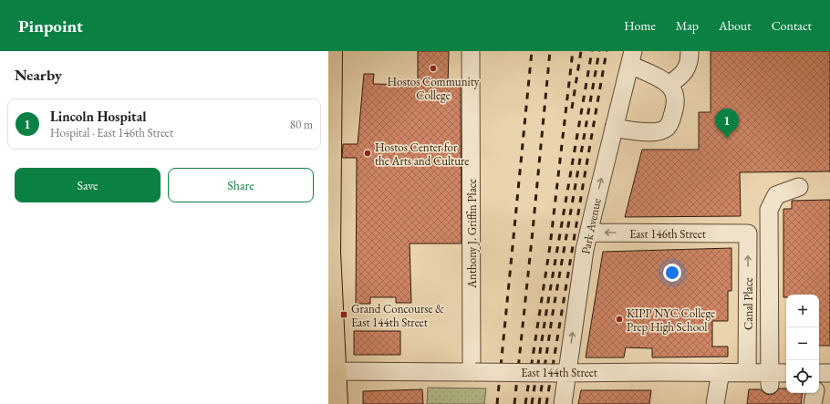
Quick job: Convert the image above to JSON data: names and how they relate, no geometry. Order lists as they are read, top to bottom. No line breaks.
{"streets":{"street":["Park Avenue","Anthony J. Griffin Place","East 146th Street","Canal Place","East 144th Street"]},"crossings":[["Park Avenue","East 146th Street"],["Park Avenue","East 144th Street"],["Anthony J. Griffin Place","East 144th Street"],["East 146th Street","Canal Place"],["Canal Place","East 144th Street"]],"one_way":["Park Avenue","East 146th Street"],"places":{"other":["Hostos Community College","Hostos Center for the Arts and Culture","KIPP NYC College Prep High School"],"transit":["Grand Concourse & East 144th Street"]},"page":{"header":"Pinpoint","nav":["Home","Map","About","Contact"],"heading":"Nearby","list":[{"mark":"1","name":"Lincoln Hospital","note":"Hospital · East 146th Street","value":"80 m"}],"pins":"1","buttons":["Save","Share"],"map_buttons":["+","−"]}}
